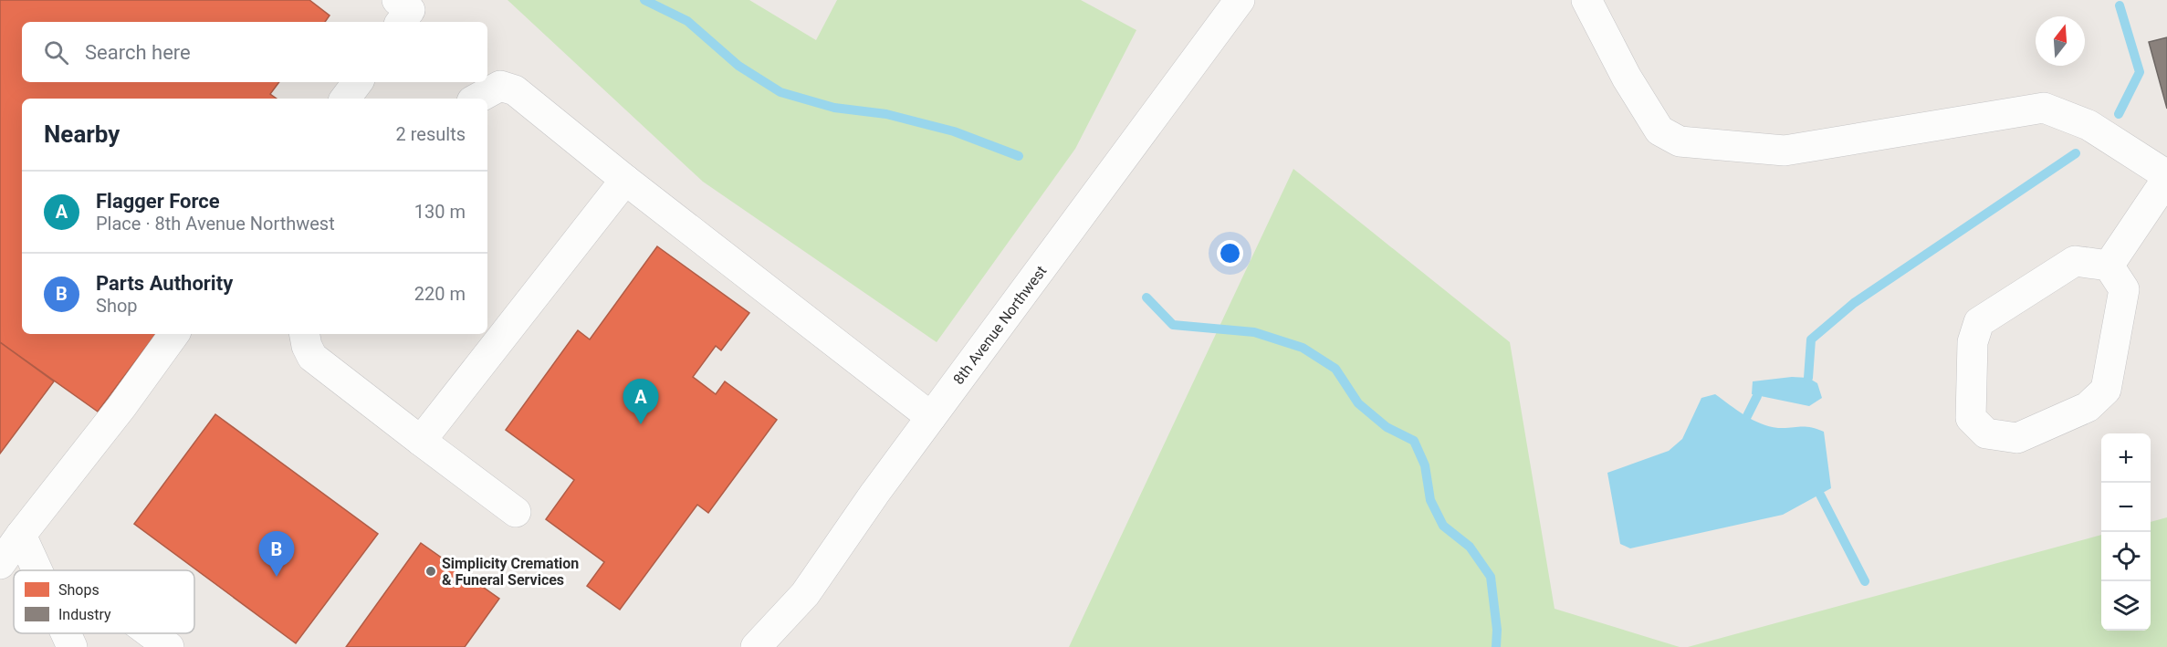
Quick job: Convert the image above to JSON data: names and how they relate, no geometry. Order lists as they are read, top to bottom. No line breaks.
{"streets":{"street":["8th Avenue Northwest"]},"places":["Simplicity Cremation & Funeral Services"],"legend":["Shops","Industry"],"north":"top","page":{"search":"Search here","heading":["Nearby","2 results"],"list":[{"mark":"A","name":"Flagger Force","note":"Place · 8th Avenue Northwest","value":"130 m"},{"mark":"B","name":"Parts Authority","note":"Shop","value":"220 m"}],"pins":["A","B"],"map_buttons":["+","−"]}}
